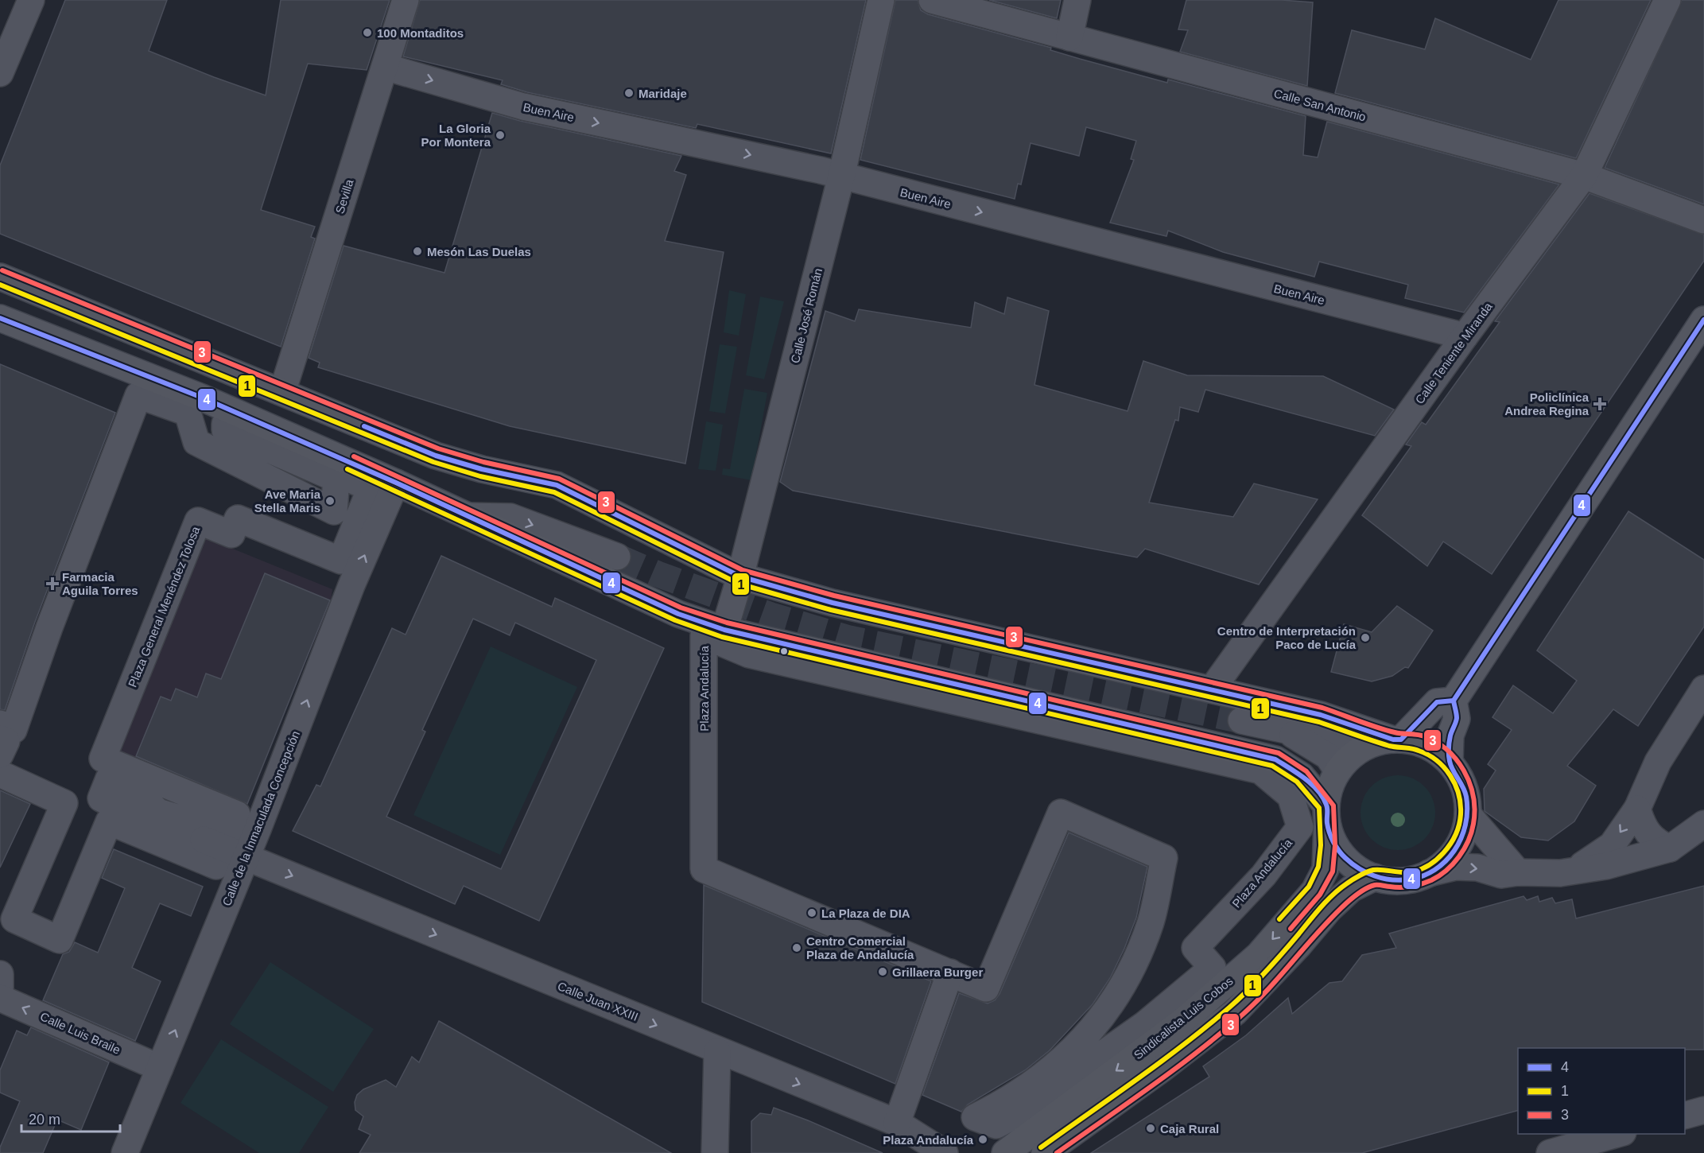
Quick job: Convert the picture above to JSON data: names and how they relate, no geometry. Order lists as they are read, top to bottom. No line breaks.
{"streets":{"main road":["Sindicalista Luis Cobos"],"street":["Calle San Antonio","Buen Aire","Sevilla","Calle José Román","Calle Teniente Miranda","Plaza General Menéndez Tolosa","Plaza Andalucía","Calle de la Inmaculada Concepción","Calle Juan XXIII","Calle Luis Braile"]},"crossings":[["Calle San Antonio","Calle Teniente Miranda"],["Buen Aire","Sevilla"],["Buen Aire","Calle José Román"],["Buen Aire","Calle Teniente Miranda"],["Plaza General Menéndez Tolosa","Calle Juan XXIII"],["Calle de la Inmaculada Concepción","Calle Juan XXIII"],["Calle de la Inmaculada Concepción","Calle Luis Braile"]],"one_way":["Buen Aire","Calle de la Inmaculada Concepción","Calle Juan XXIII","Calle Luis Braile"],"places":{"other":["100 Montaditos","Maridaje","La Gloria Por Montera","Mesón Las Duelas","Ave Maria Stella Maris","Centro de Interpretación Paco de Lucía","La Plaza de DIA","Centro Comercial Plaza de Andalucía","Grillaera Burger","Caja Rural","Plaza Andalucía"],"health":["Policlínica Andrea Regina","Farmacia Aguila Torres"]},"lines":["transit line 3","transit line 1","transit line 4"],"legend":["4","1","3"],"scale_bar":"20 m"}
